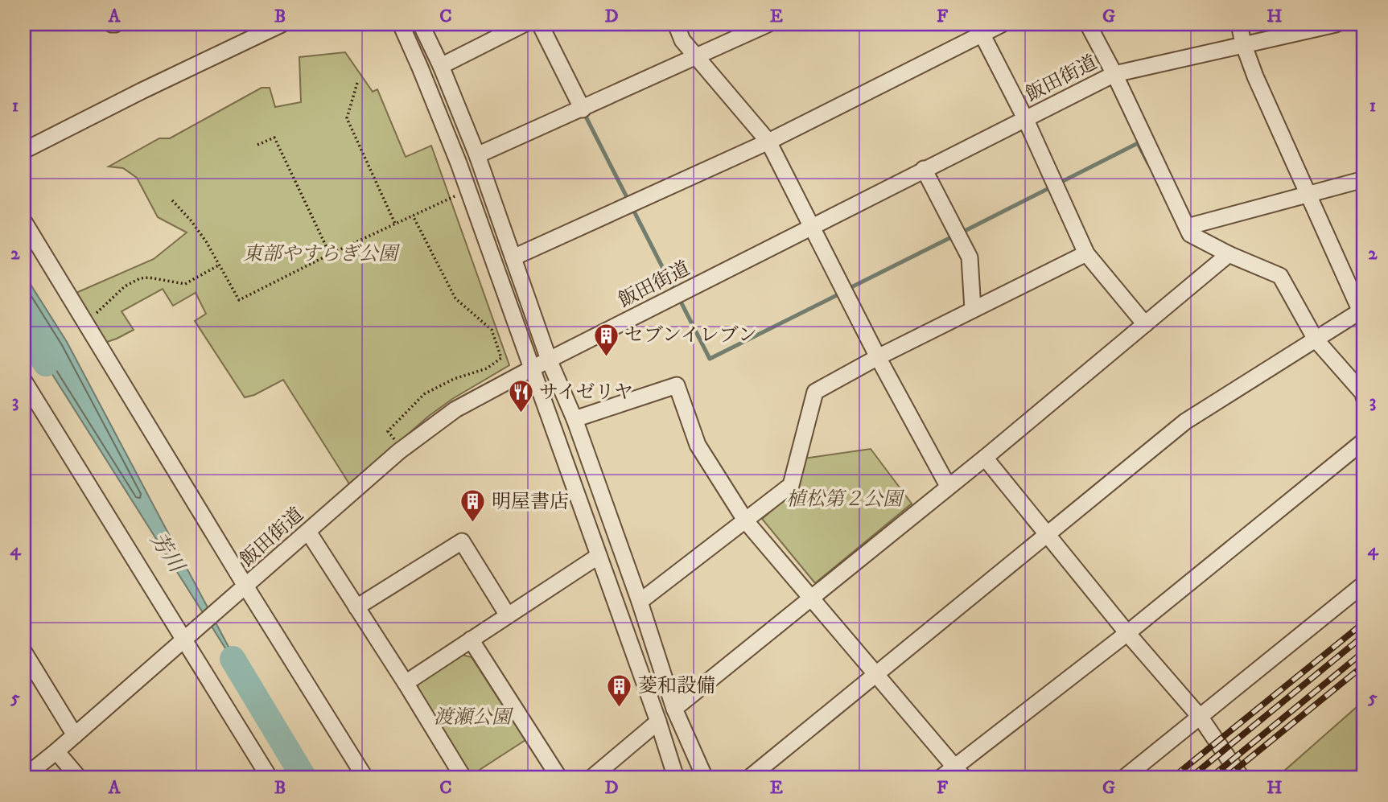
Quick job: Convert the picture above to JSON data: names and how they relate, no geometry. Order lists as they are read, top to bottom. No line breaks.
{"streets":{"street":["飯田街道"]},"water":["芳川"],"parks":["東部やすらぎ公園","植松第２公園","渡瀬公園"],"places":{"building":["セブンイレブン","明屋書店","菱和設備"],"restaurant":["サイゼリヤ"]},"grid":{"columns":["A","B","C","D","E","F","G","H"],"rows":["1","2","3","4","5"]}}
